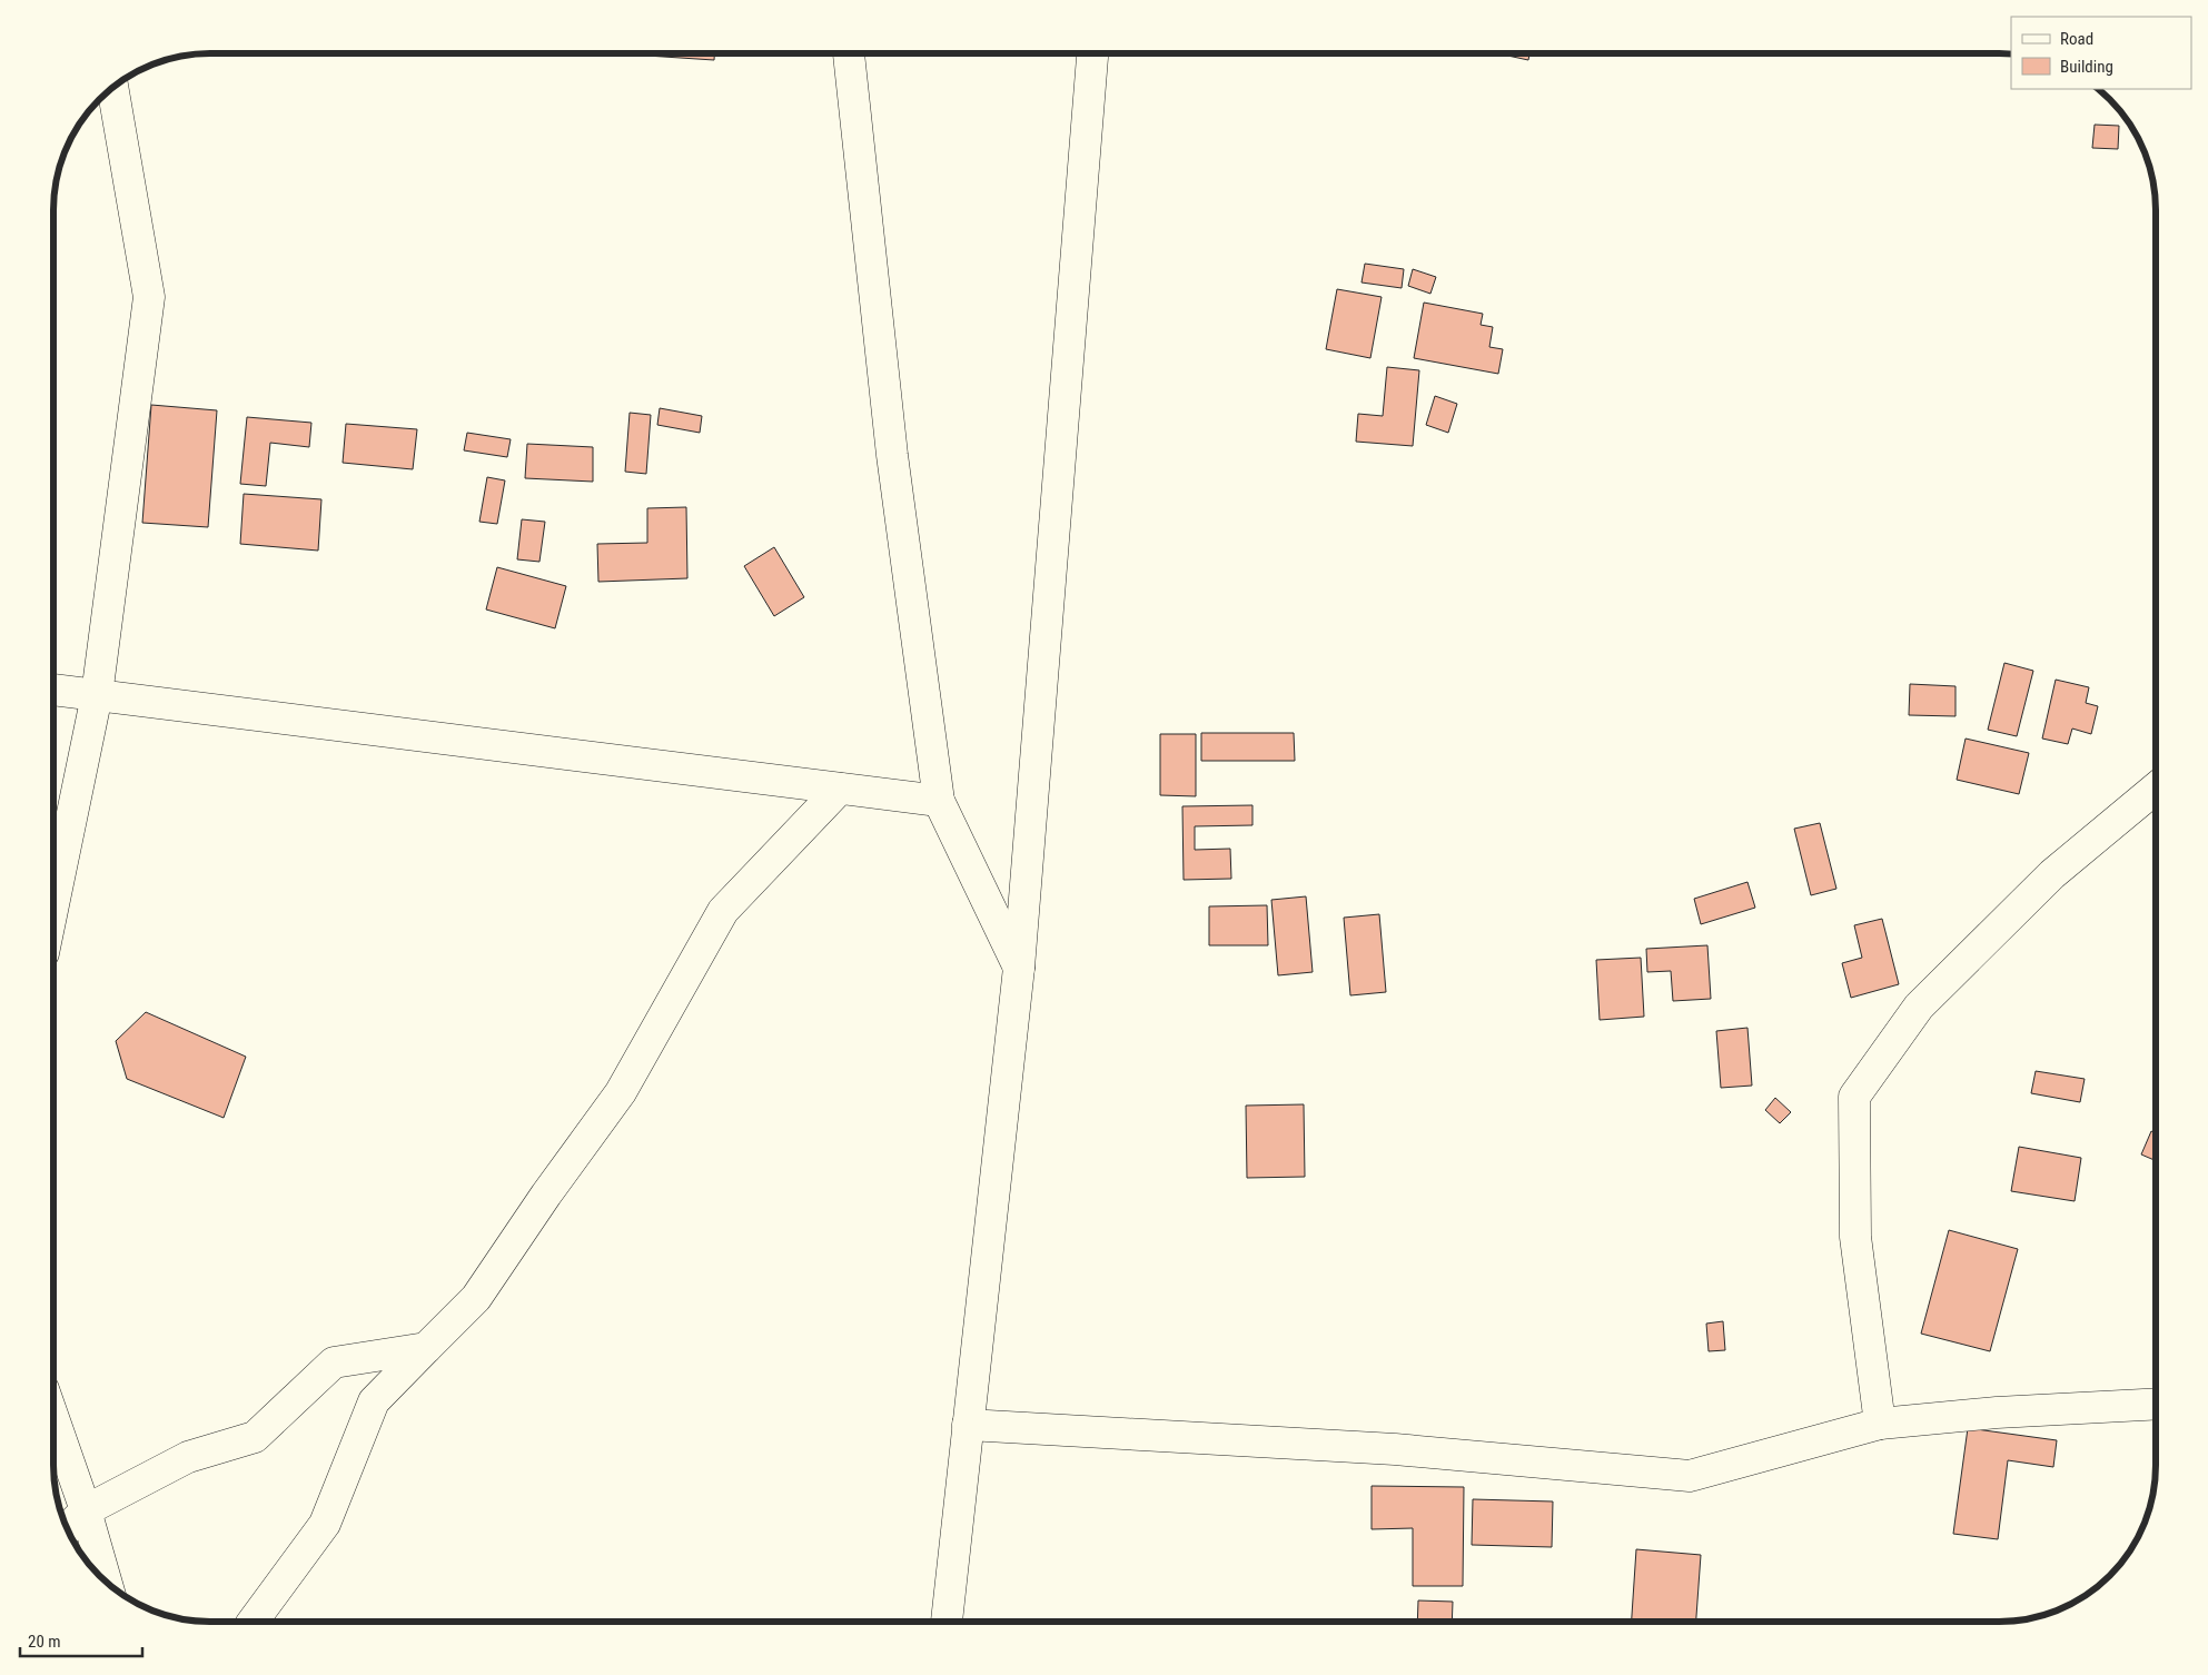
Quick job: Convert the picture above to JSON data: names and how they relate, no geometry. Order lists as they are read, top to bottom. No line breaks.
{"legend":["Road","Building"],"scale_bar":"20 m"}
